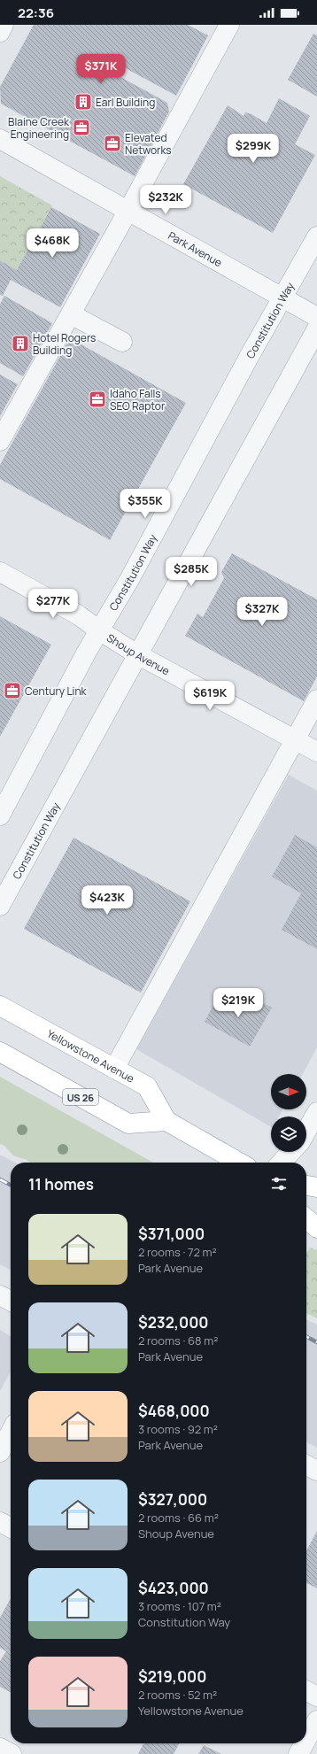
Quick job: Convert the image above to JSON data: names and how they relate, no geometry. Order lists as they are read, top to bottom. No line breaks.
{"streets":{"highway":["Yellowstone Avenue","US 26"],"street":["Park Avenue","Constitution Way","Shoup Avenue"]},"crossings":[["Park Avenue","Constitution Way"],["Constitution Way","Shoup Avenue"],["Yellowstone Avenue","US 26"]],"places":{"building":["Earl Building","Hotel Rogers Building"],"office":["Blaine Creek Engineering","Elevated Networks","Idaho Falls SEO Raptor","Century Link"]},"north":"right","page":{"status":"22:36","price":["$371K","$299K","$232K","$468K","$355K","$285K","$277K","$327K","$619K","$423K","$219K"],"heading":"11 homes","list":[{"name":"$371,000","note":"2 rooms · 72 m² · Park Avenue"},{"name":"$232,000","note":"2 rooms · 68 m² · Park Avenue"},{"name":"$468,000","note":"3 rooms · 92 m² · Park Avenue"},{"name":"$327,000","note":"2 rooms · 66 m² · Shoup Avenue"},{"name":"$423,000","note":"3 rooms · 107 m² · Constitution Way"},{"name":"$219,000","note":"2 rooms · 52 m² · Yellowstone Avenue"}]}}
